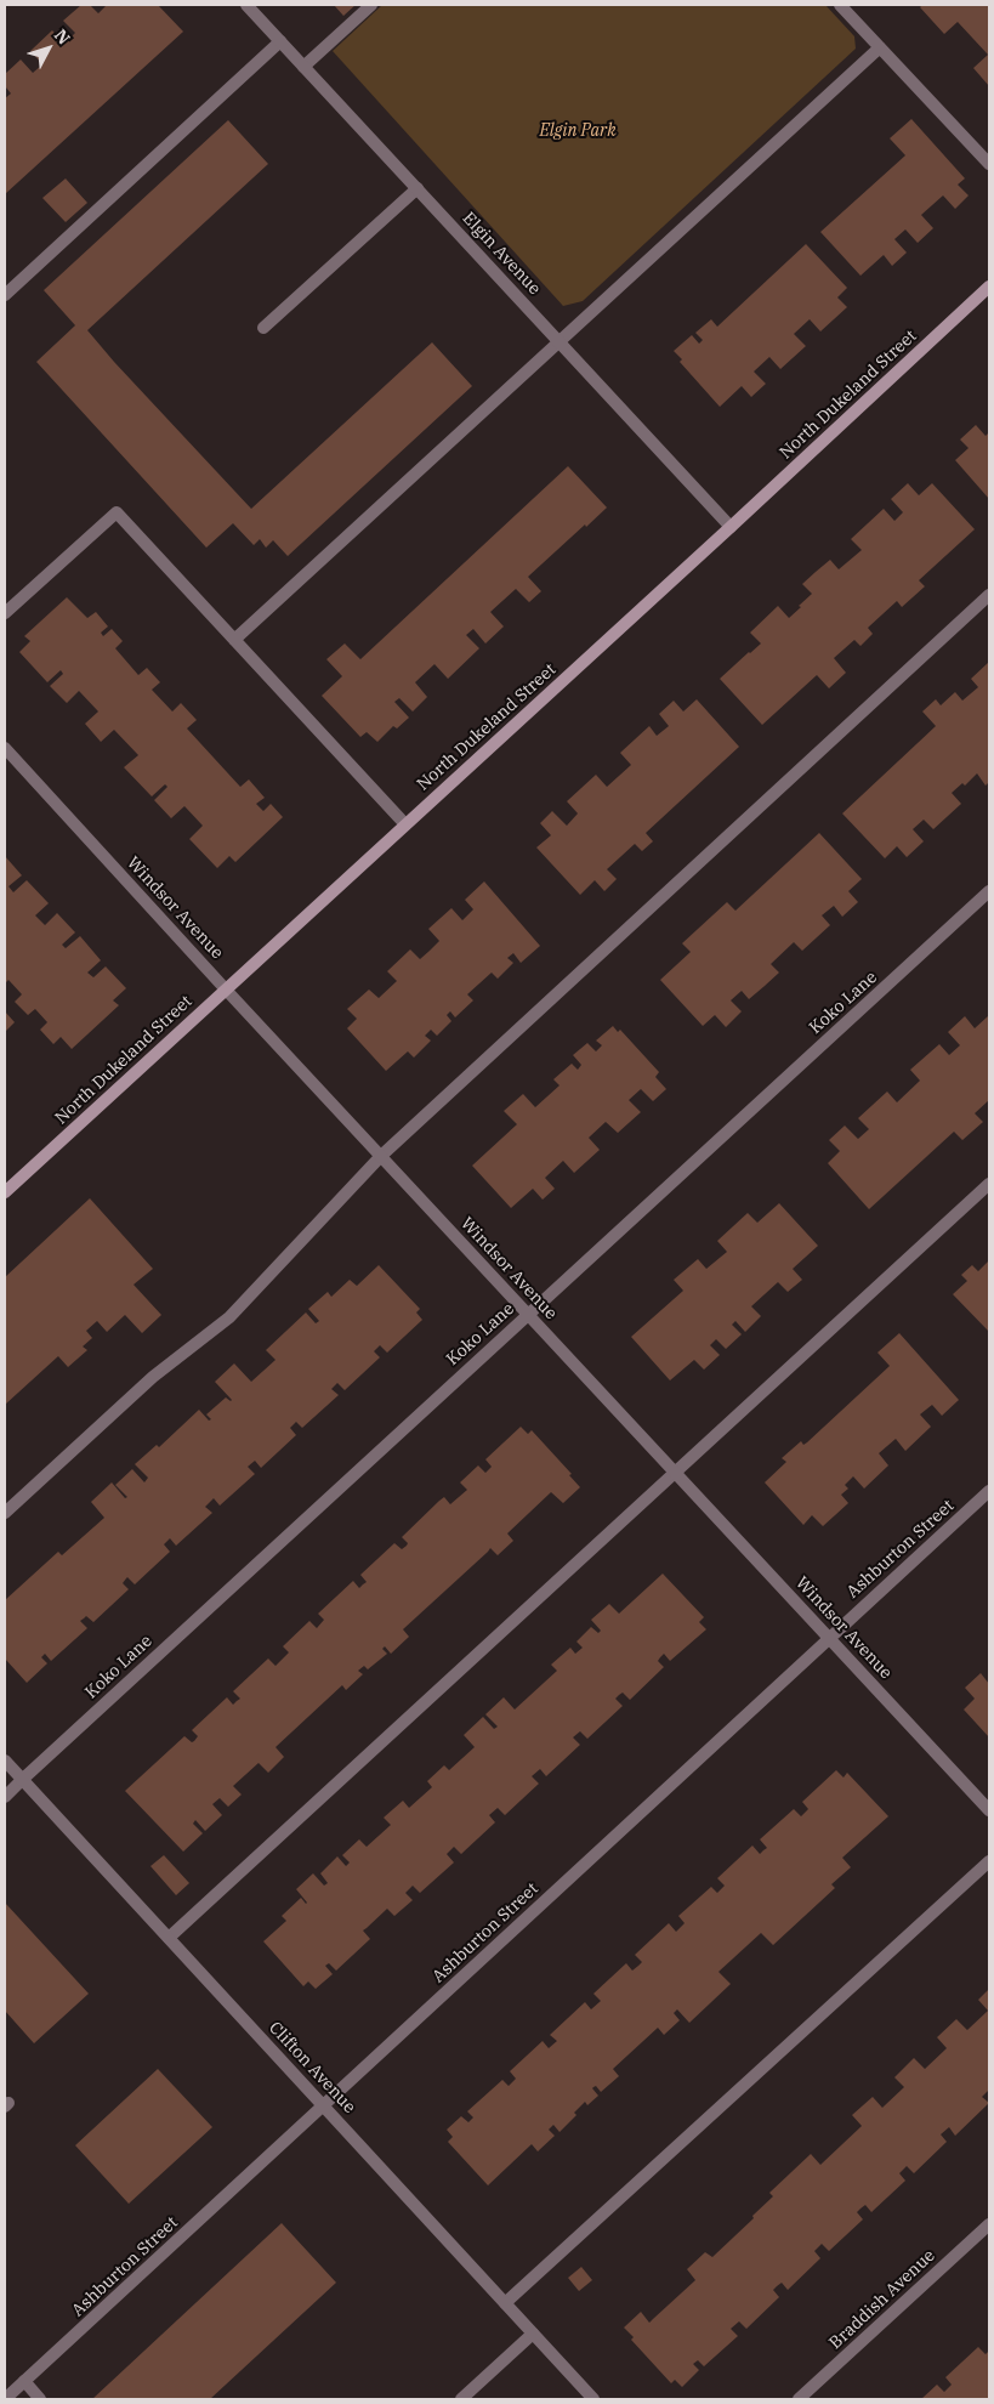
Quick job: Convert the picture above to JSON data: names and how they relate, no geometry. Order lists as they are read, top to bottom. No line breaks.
{"streets":{"street":["Elgin Avenue","North Dukeland Street","Windsor Avenue","Koko Lane","Ashburton Street","Clifton Avenue","Braddish Avenue"]},"crossings":[["Elgin Avenue","North Dukeland Street"],["North Dukeland Street","Windsor Avenue"],["Windsor Avenue","Koko Lane"],["Windsor Avenue","Ashburton Street"],["Koko Lane","Clifton Avenue"],["Ashburton Street","Clifton Avenue"]],"parks":["Elgin Park"],"north":"top right"}
